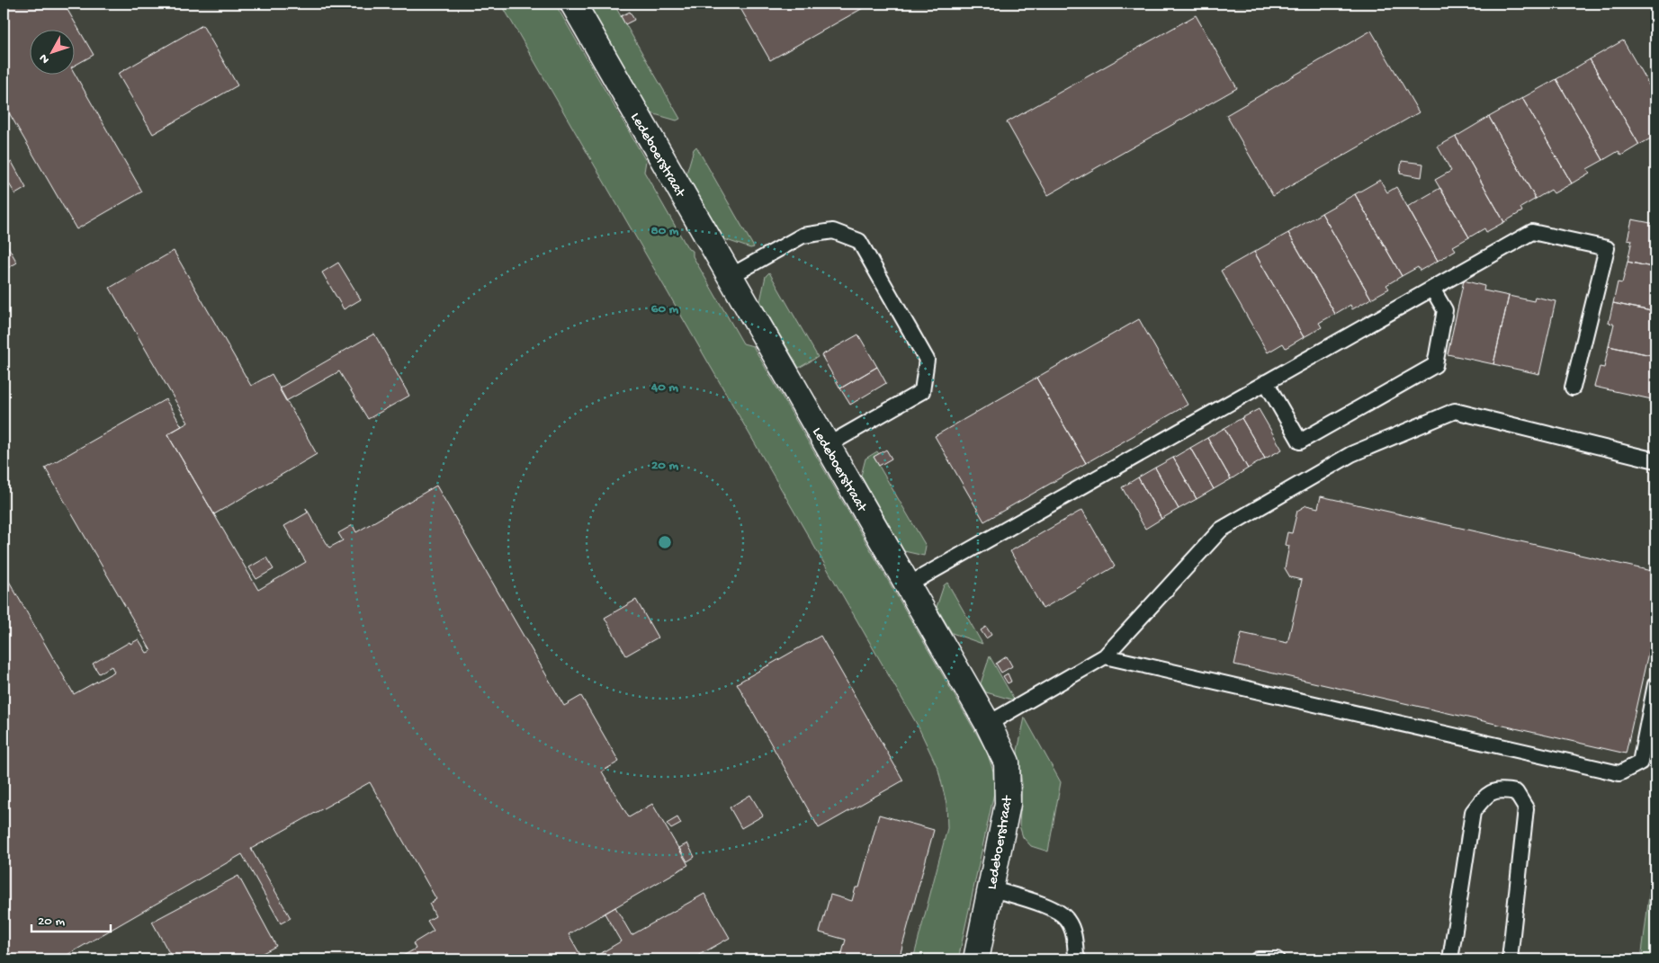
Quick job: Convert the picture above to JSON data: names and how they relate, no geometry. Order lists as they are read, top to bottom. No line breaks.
{"streets":{"street":["Ledeboerstraat"]},"scale_bar":"20 m","north":"bottom left","rings":["80 m","60 m","40 m","20 m"]}
